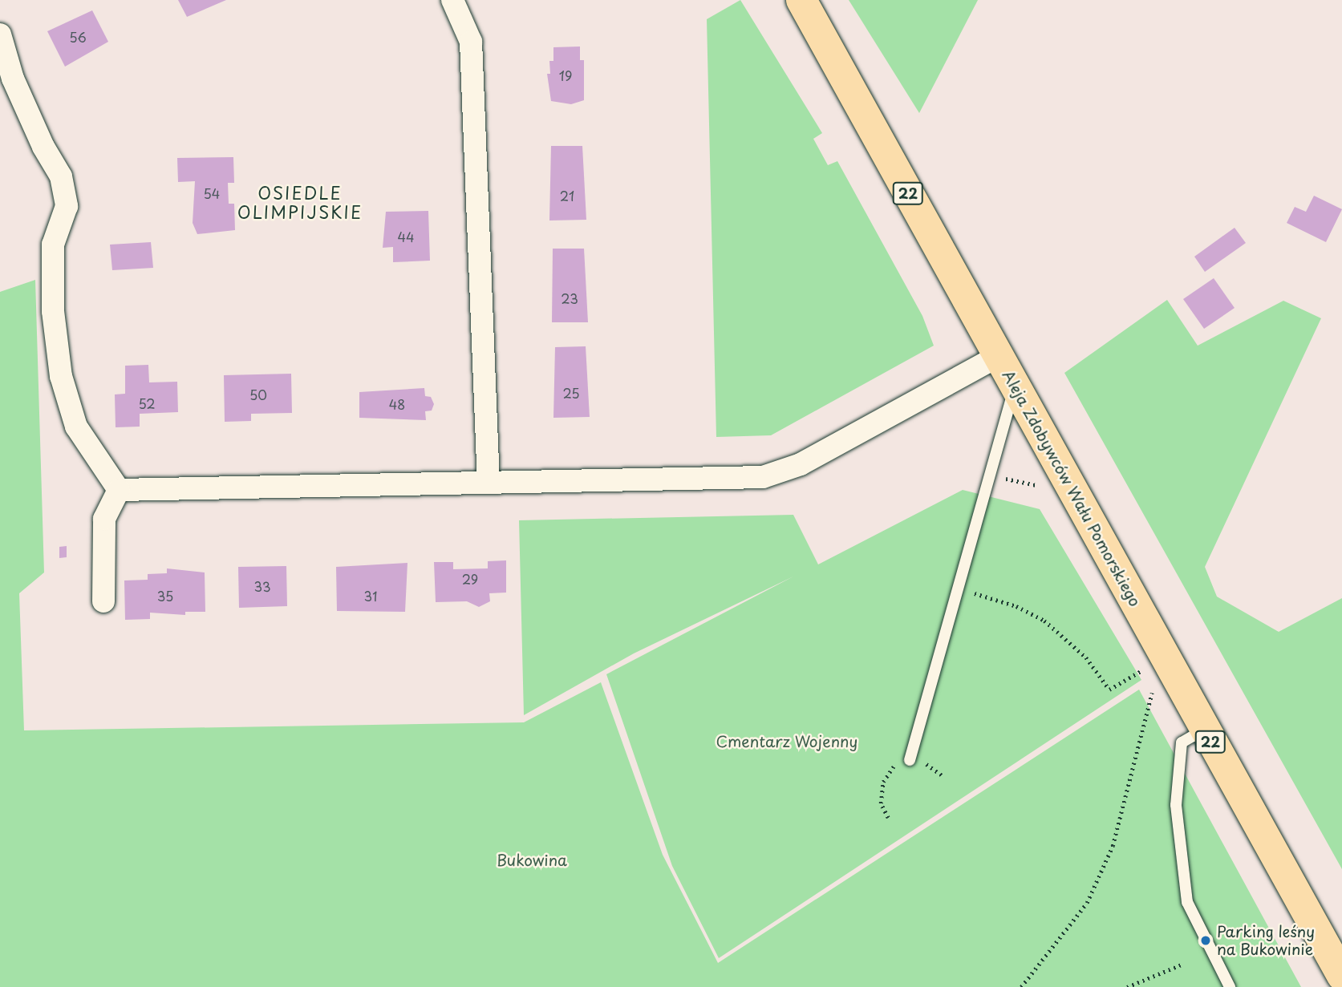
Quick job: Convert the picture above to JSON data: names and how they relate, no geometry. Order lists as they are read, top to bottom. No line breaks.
{"streets":{"main road":["22","Aleja Zdobywców Wału Pomorskiego"]},"districts":["OSIEDLE OLIMPIJSKIE"],"parks":["Cmentarz Wojenny","Bukowina"],"places":["Parking leśny na Bukowinie"],"house_numbers":["56","19","54","21","44","23","25","50","52","48","29","33","35","31"]}
